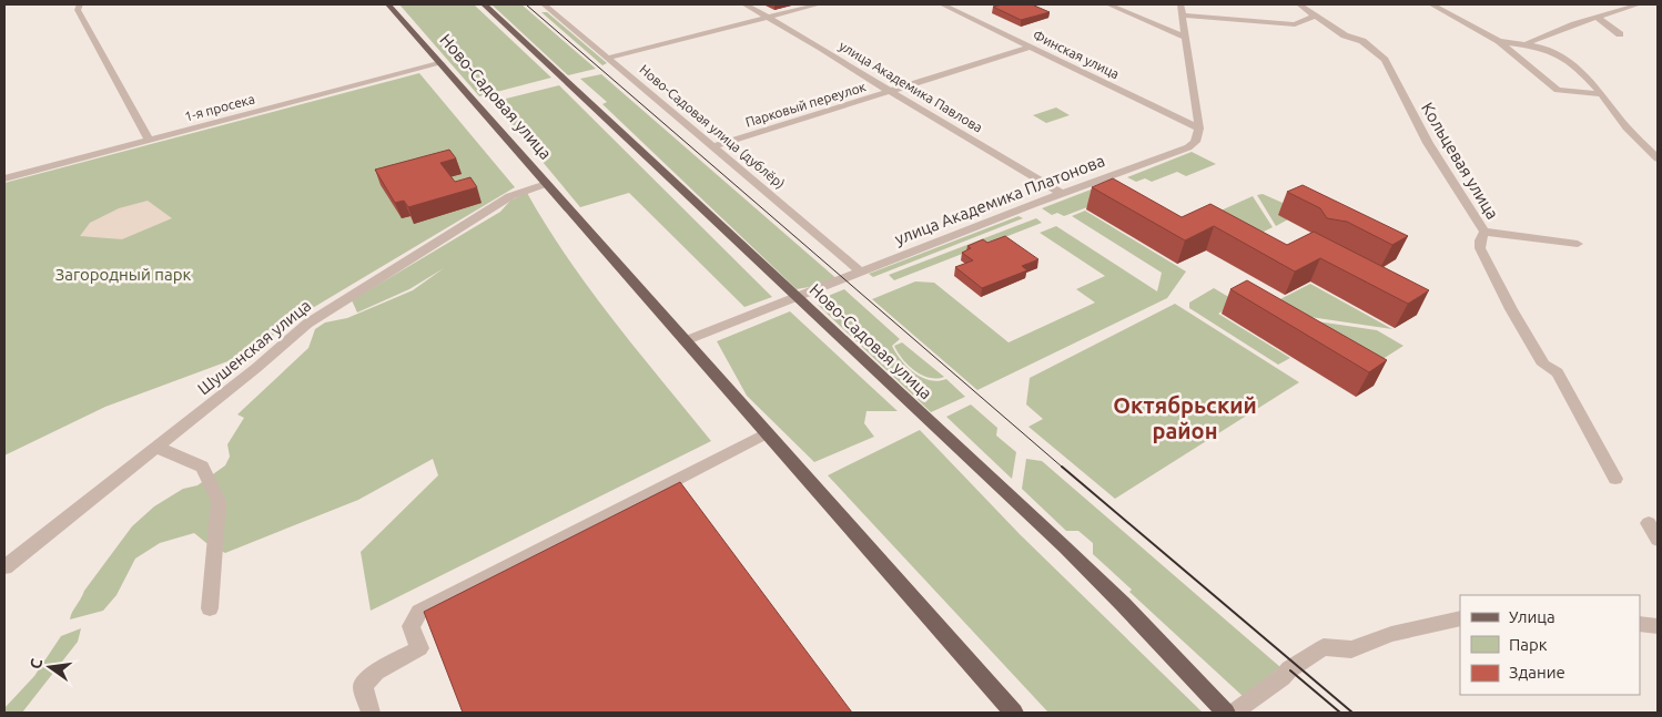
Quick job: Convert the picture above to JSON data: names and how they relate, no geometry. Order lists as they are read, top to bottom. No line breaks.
{"streets":{"main road":["Ново-Садовая улица"],"street":["Финская улица","улица Академика Павлова","Парковый переулок","1-я просека","Ново-Садовая улица (дублёр)","Кольцевая улица","улица Академика Платонова","Шушенская улица"]},"crossings":[["Финская улица","Парковый переулок"],["Финская улица","улица Академика Платонова"],["улица Академика Павлова","Парковый переулок"],["улица Академика Павлова","улица Академика Платонова"],["Ново-Садовая улица","1-я просека"],["Ново-Садовая улица","улица Академика Платонова"],["Ново-Садовая улица","Шушенская улица"],["Парковый переулок","Ново-Садовая улица (дублёр)"],["Ново-Садовая улица (дублёр)","улица Академика Платонова"]],"districts":["Октябрьский район"],"parks":["Загородный парк"],"legend":["Улица","Парк","Здание"],"north":"left"}
